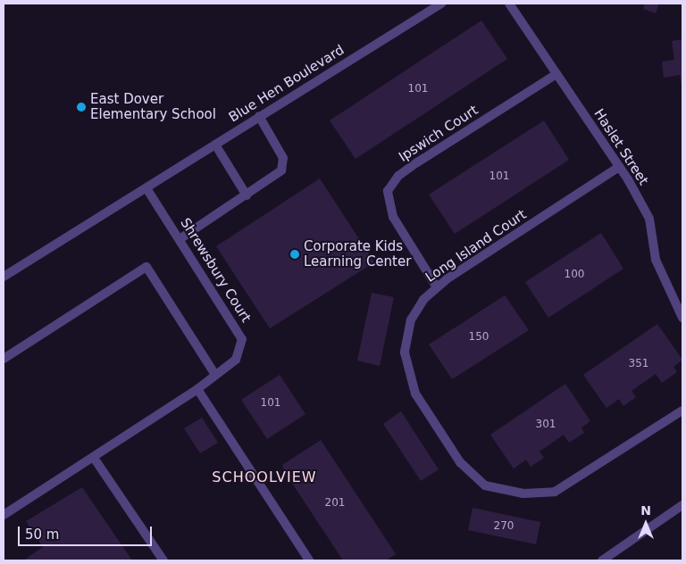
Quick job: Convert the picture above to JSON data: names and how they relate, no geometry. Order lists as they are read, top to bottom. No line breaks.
{"streets":{"street":["Blue Hen Boulevard","Ipswich Court","Haslet Street","Long Island Court","Shrewsbury Court"]},"crossings":[["Blue Hen Boulevard","Shrewsbury Court"],["Ipswich Court","Haslet Street"],["Ipswich Court","Long Island Court"],["Haslet Street","Long Island Court"]],"districts":["SCHOOLVIEW"],"places":["East Dover Elementary School","Corporate Kids Learning Center"],"house_numbers":["101","101","100","150","351","101","301","201","270"],"scale_bar":"50 m","north":"top"}
